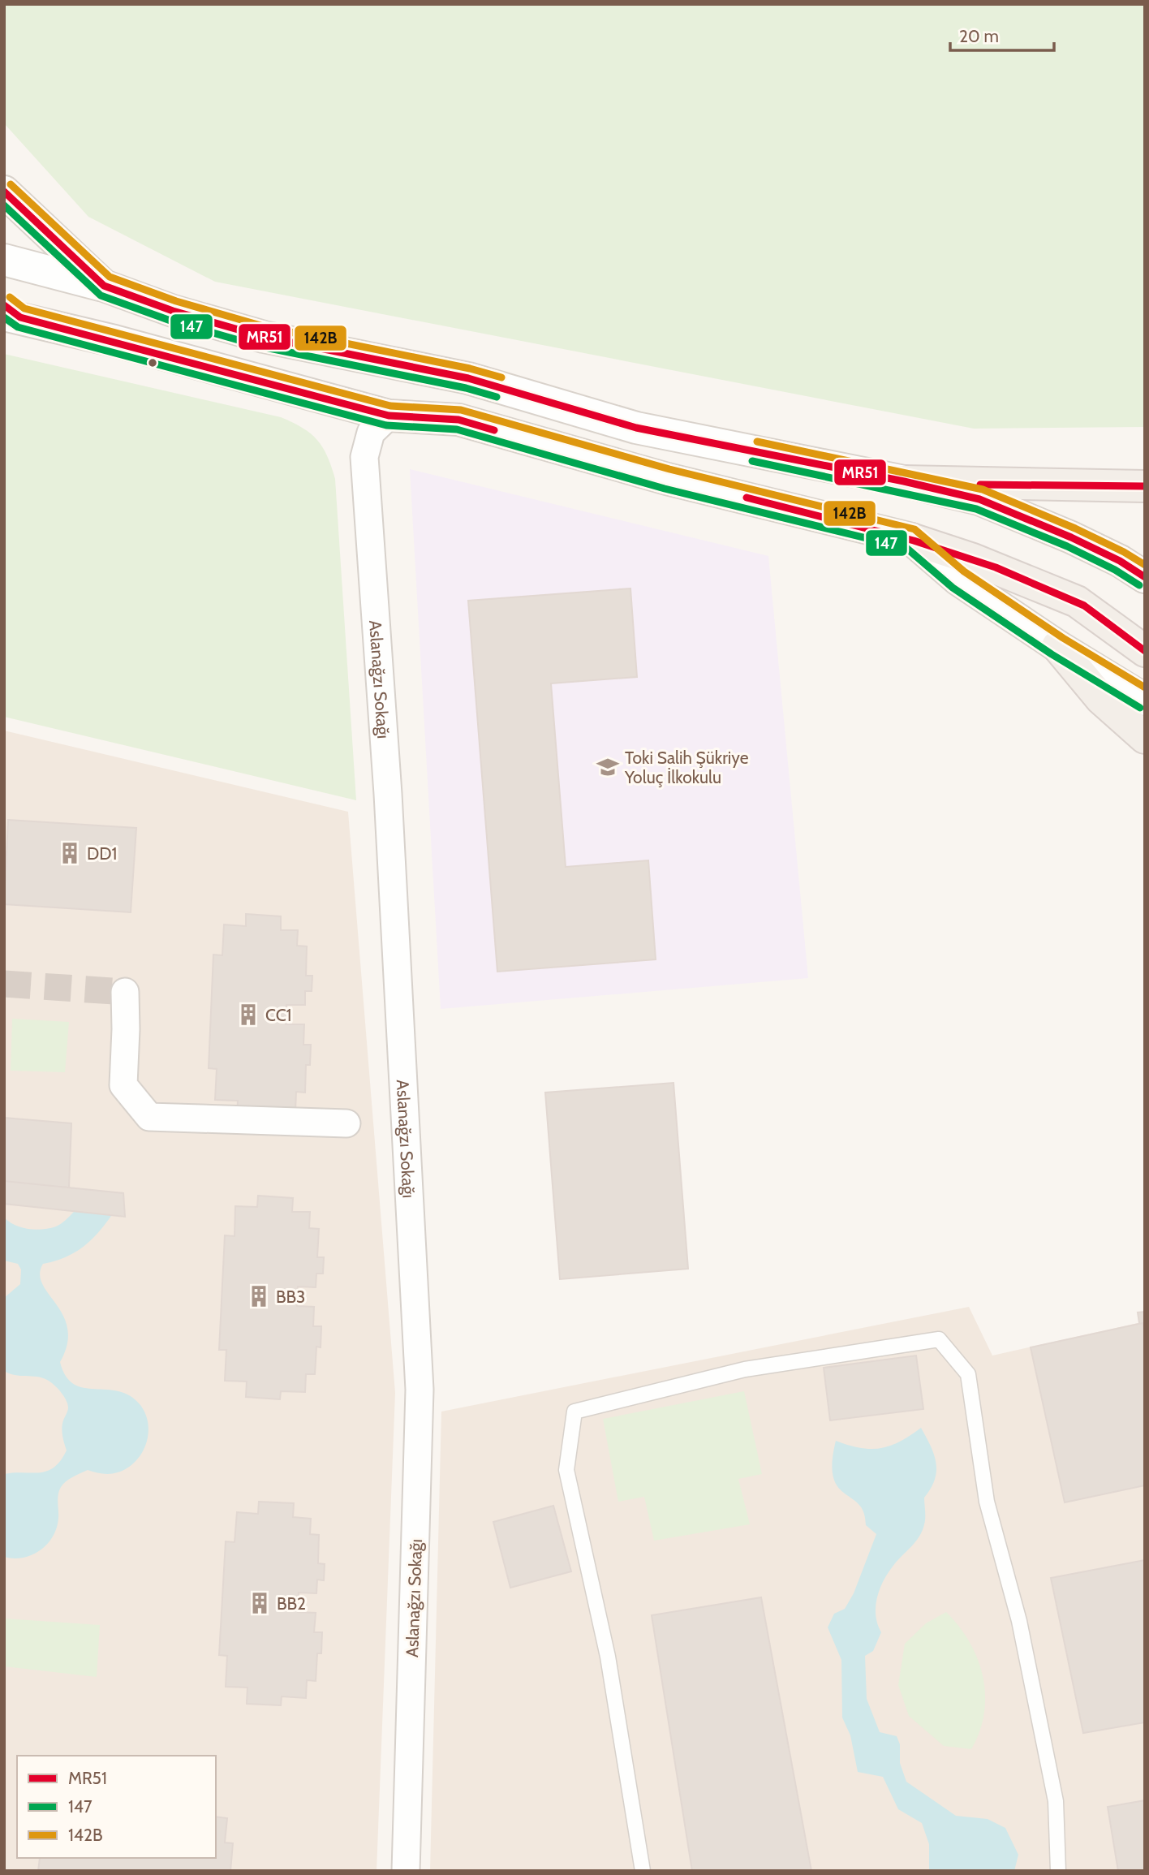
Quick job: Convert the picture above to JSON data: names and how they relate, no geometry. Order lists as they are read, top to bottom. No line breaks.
{"streets":{"street":["Aslanağzı Sokağı"]},"places":{"school or university":["Toki Salih Şükriye Yoluç İlkokulu"],"building":["DD1","CC1","BB3","BB2"]},"lines":["transit line 142B","transit line MR51","transit line 147"],"legend":["MR51","147","142B"],"scale_bar":"20 m"}
